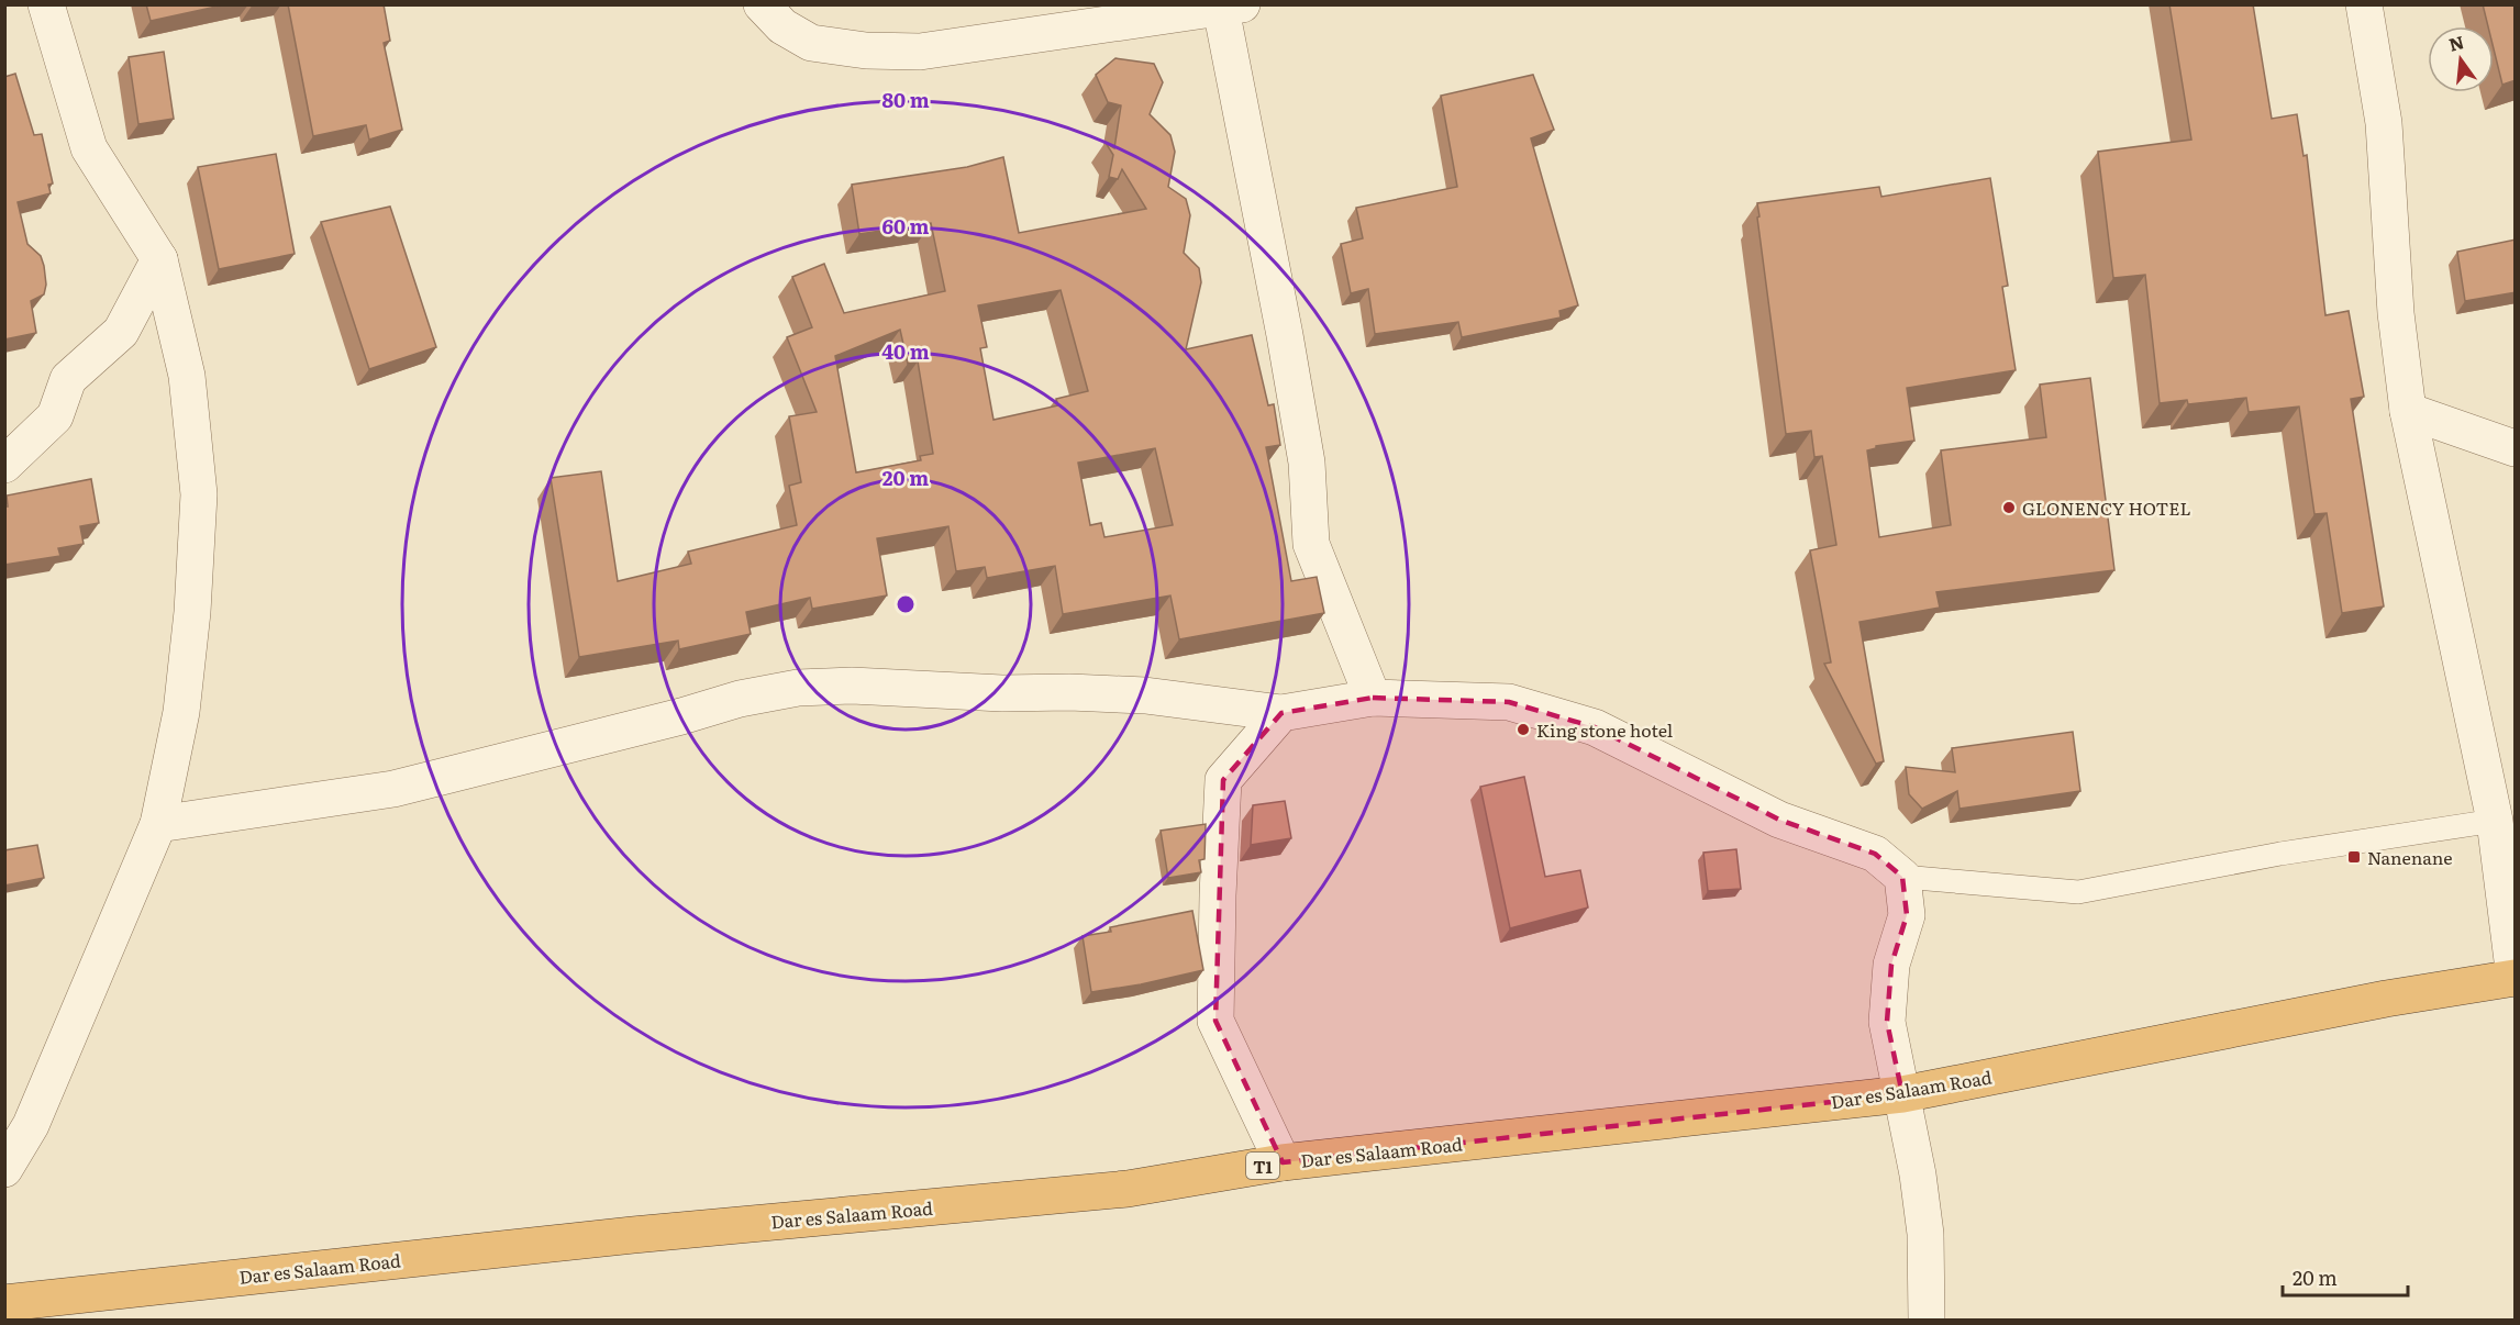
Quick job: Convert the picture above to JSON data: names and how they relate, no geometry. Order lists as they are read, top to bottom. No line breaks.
{"streets":{"highway":["Dar es Salaam Road","T1"]},"places":{"other":["GLONENCY HOTEL","King stone hotel"],"transit":["Nanenane"]},"scale_bar":"20 m","north":"top","rings":["80 m","60 m","40 m","20 m"]}
